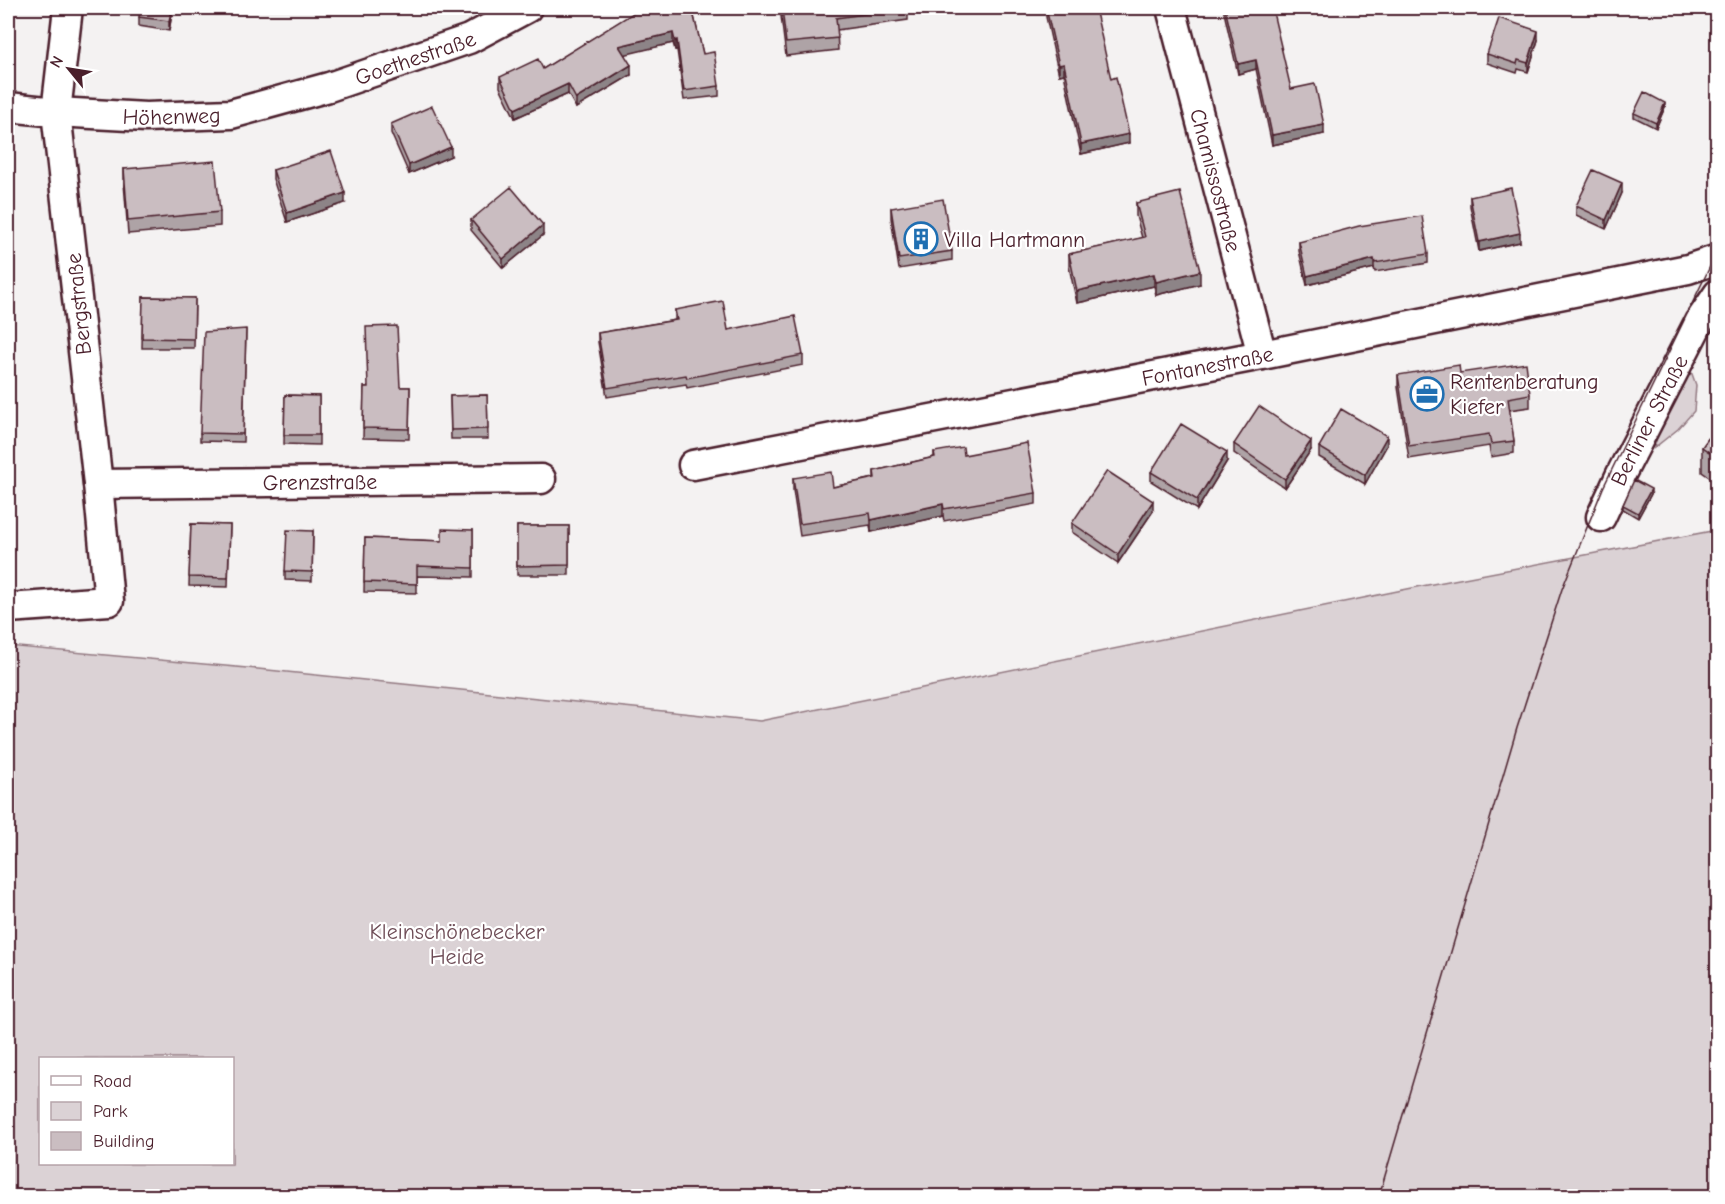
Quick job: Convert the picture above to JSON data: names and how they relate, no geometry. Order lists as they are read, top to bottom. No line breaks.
{"streets":{"street":["Goethestraße","Höhenweg","Chamissostraße","Bergstraße","Fontanestraße","Berliner Straße","Grenzstraße"]},"crossings":[["Goethestraße","Höhenweg"],["Höhenweg","Bergstraße"],["Chamissostraße","Fontanestraße"],["Bergstraße","Grenzstraße"]],"parks":["Kleinschönebecker Heide"],"places":{"building":["Villa Hartmann"],"office":["Rentenberatung Kiefer"]},"legend":["Road","Park","Building"],"north":"top left"}
